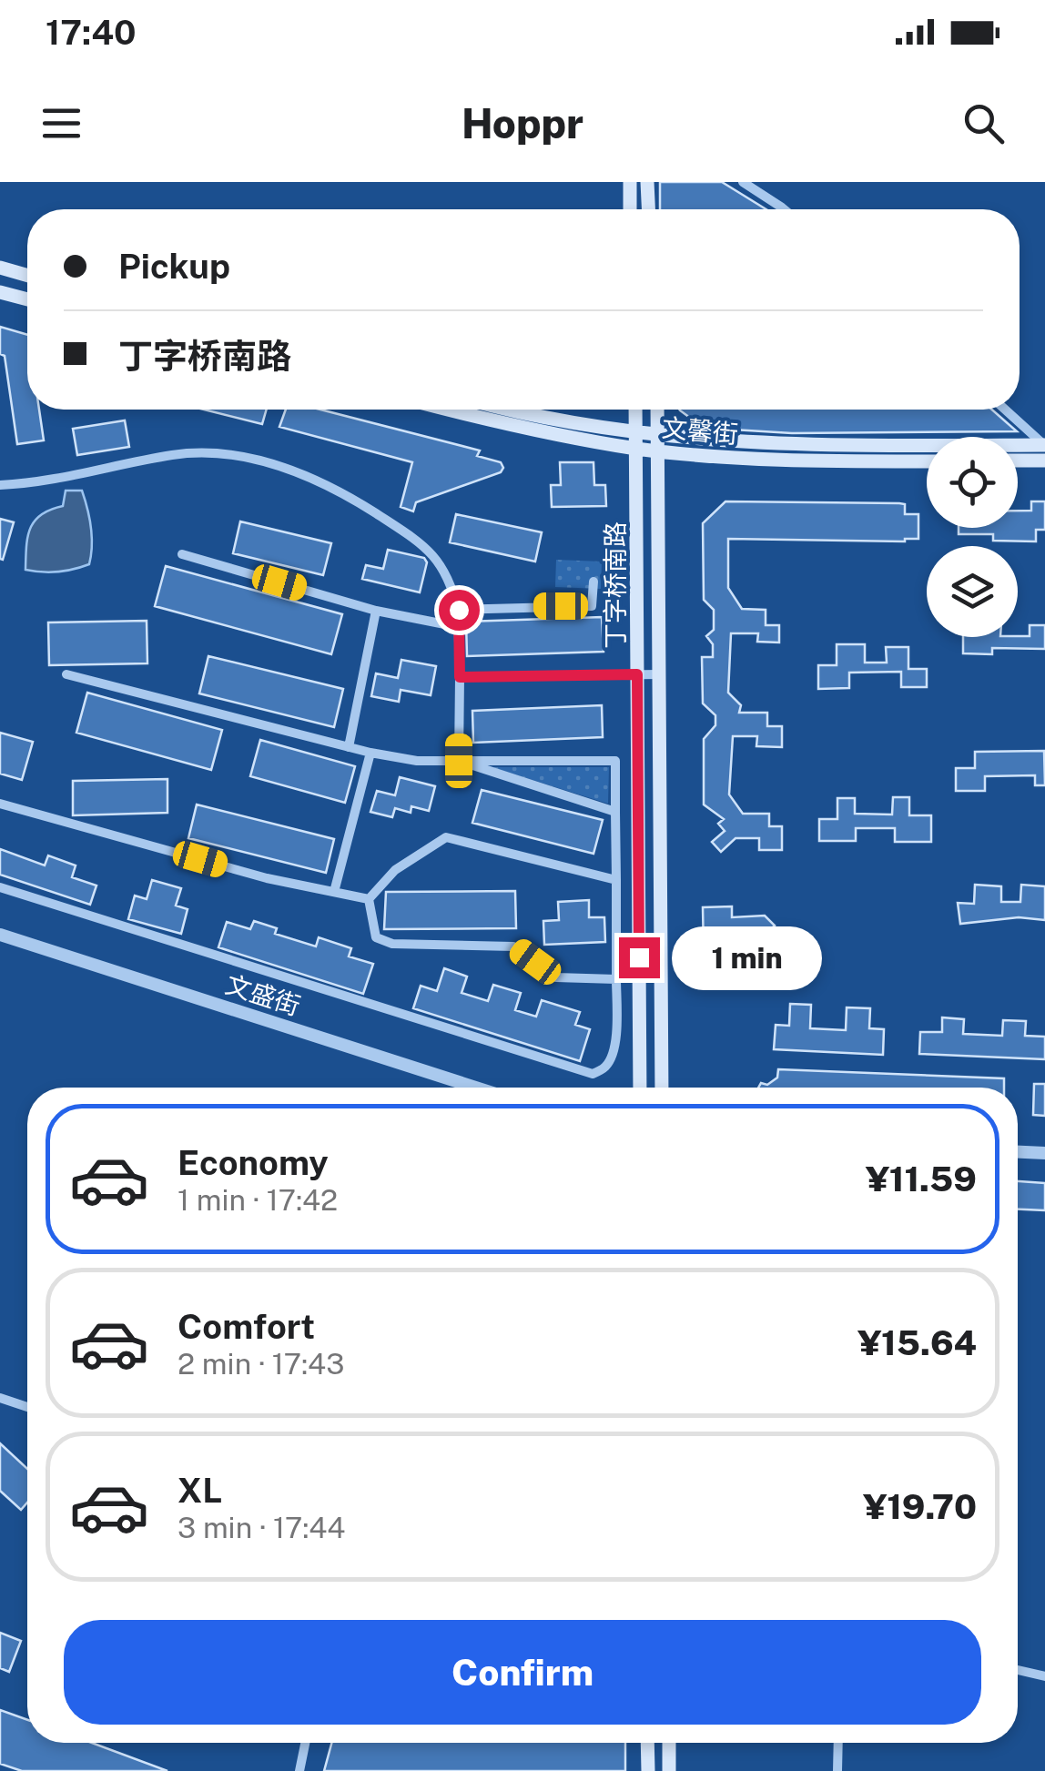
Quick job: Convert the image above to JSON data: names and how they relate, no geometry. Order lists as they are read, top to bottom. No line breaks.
{"streets":{"main road":["文馨街","丁字桥南路"],"street":["文盛街"]},"crossings":[["文馨街","丁字桥南路"]],"page":{"status":"17:40","header":"Hoppr","banner":["Pickup","丁字桥南路"],"bubble":"1 min","list":[{"name":"Economy","note":"1 min · 17:42","value":"¥11.59"},{"name":"Comfort","note":"2 min · 17:43","value":"¥15.64"},{"name":"XL","note":"3 min · 17:44","value":"¥19.70"}],"buttons":"Confirm"}}
